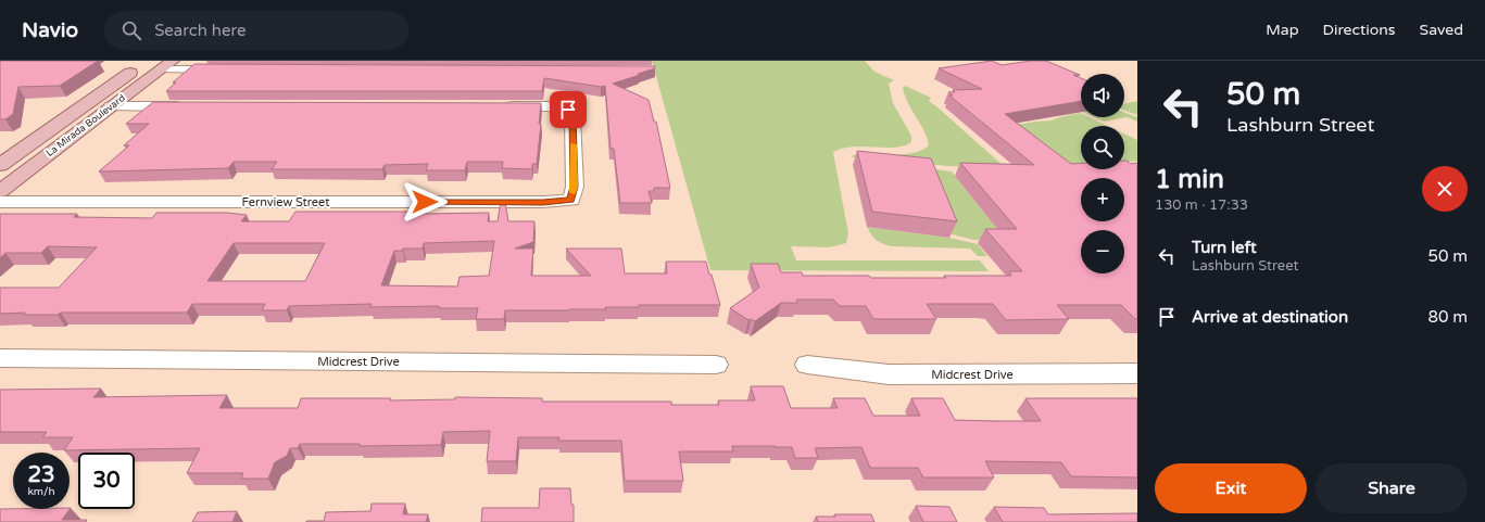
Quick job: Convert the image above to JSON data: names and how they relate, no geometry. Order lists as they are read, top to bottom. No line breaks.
{"streets":{"main road":["La Mirada Boulevard"],"street":["Fernview Street","Midcrest Drive"]},"page":{"header":"Navio","search":"Search here","nav":["Map","Directions","Saved"],"turn":["50 m","Lashburn Street"],"map_buttons":["+","−"],"heading":["1 min","130 m · 17:33"],"list":[{"name":"Turn left","note":"Lashburn Street","value":"50 m"},{"name":"Arrive at destination","value":"80 m"}],"speed":"23 km/h","limit":"30","buttons":["Exit","Share"]}}
